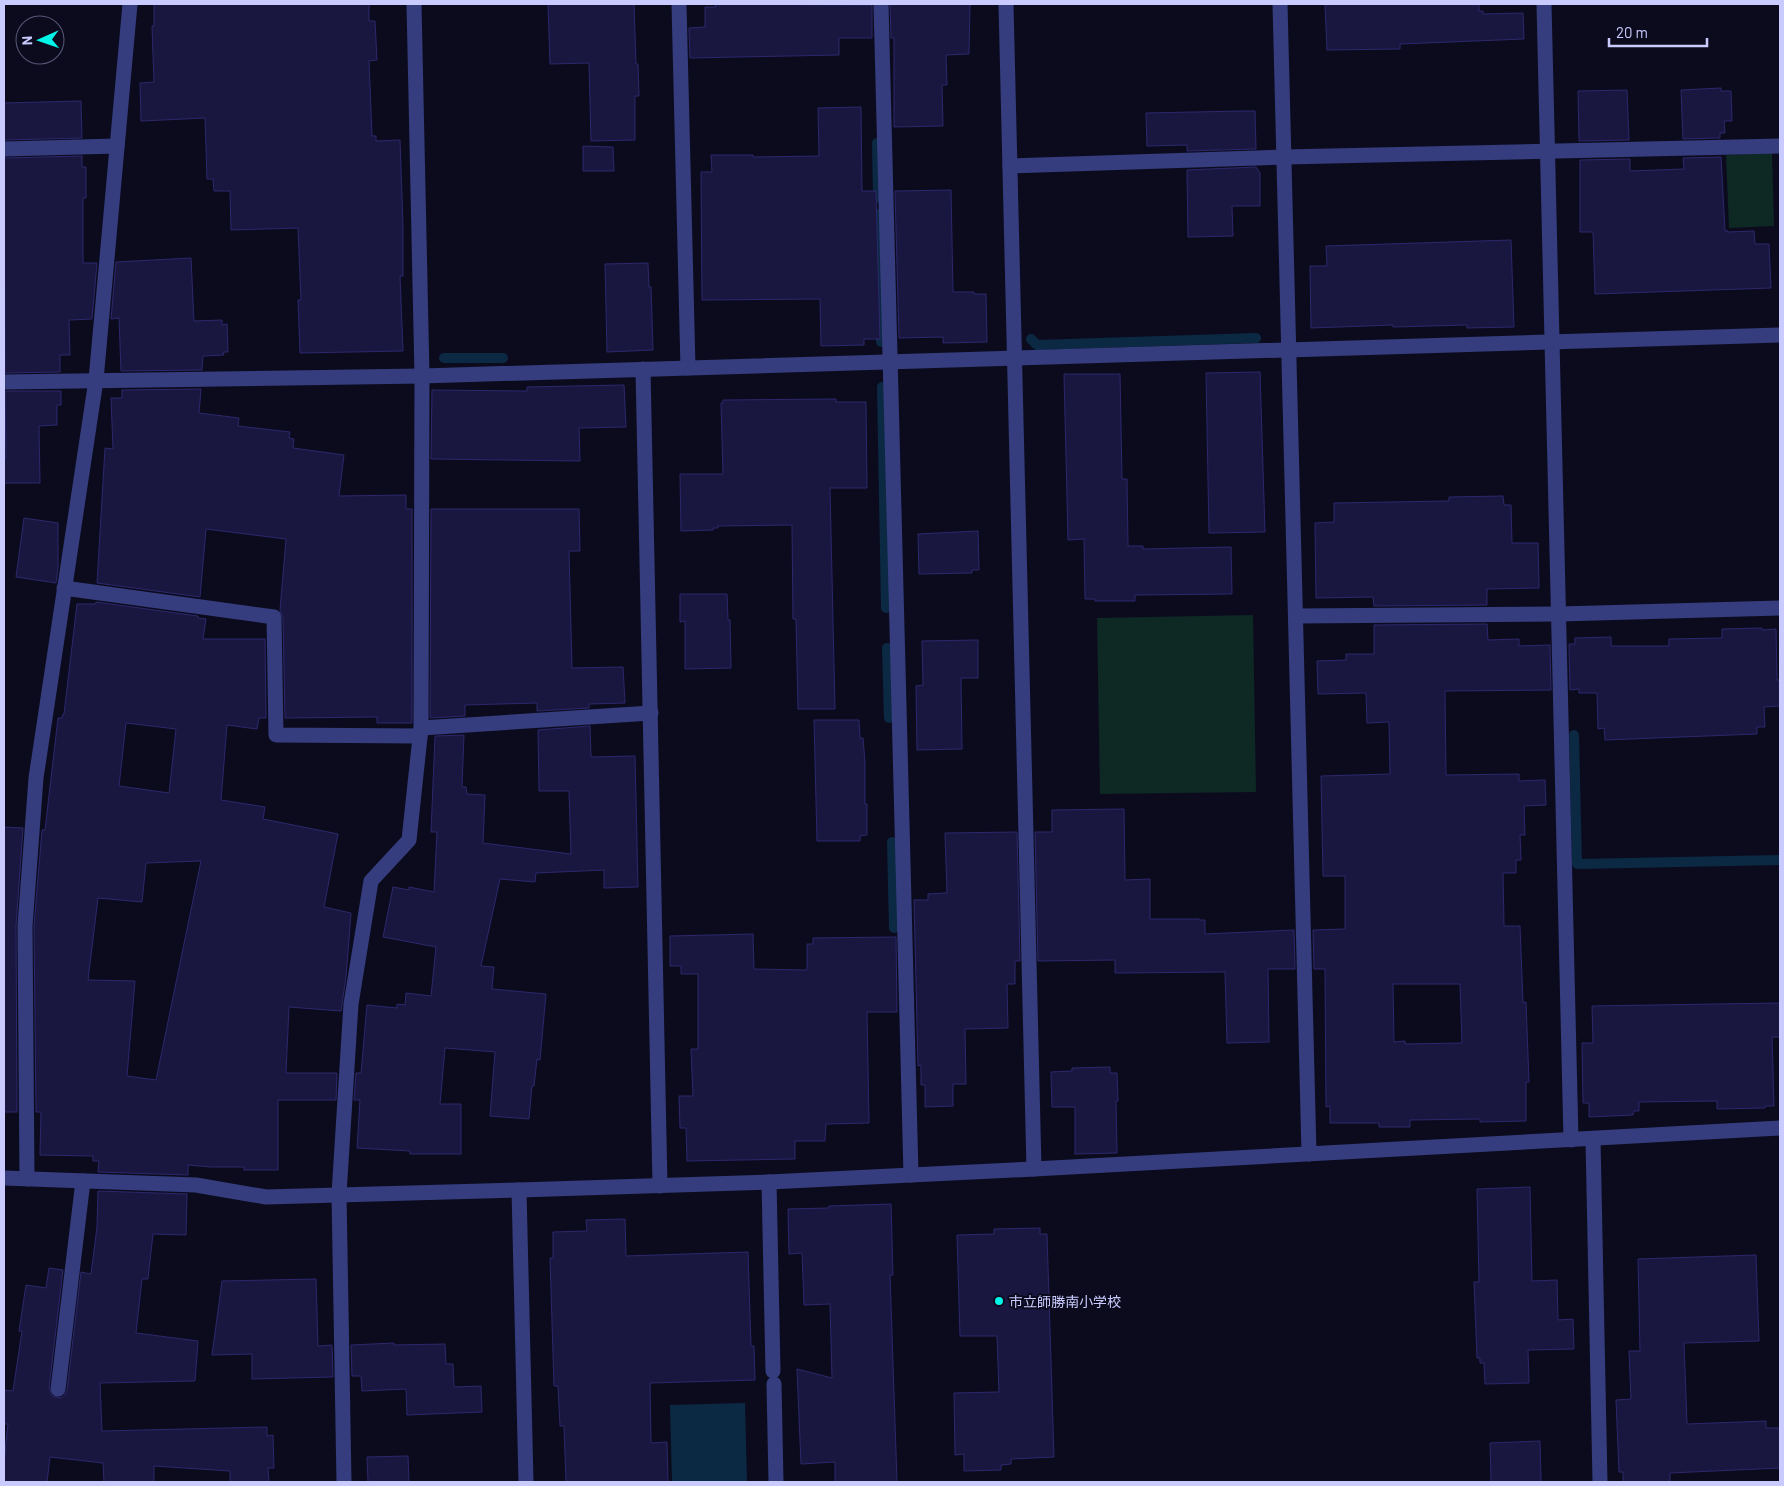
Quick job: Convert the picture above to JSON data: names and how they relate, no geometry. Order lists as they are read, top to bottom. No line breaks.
{"places":["市立師勝南小学校"],"scale_bar":"20 m","north":"left"}
